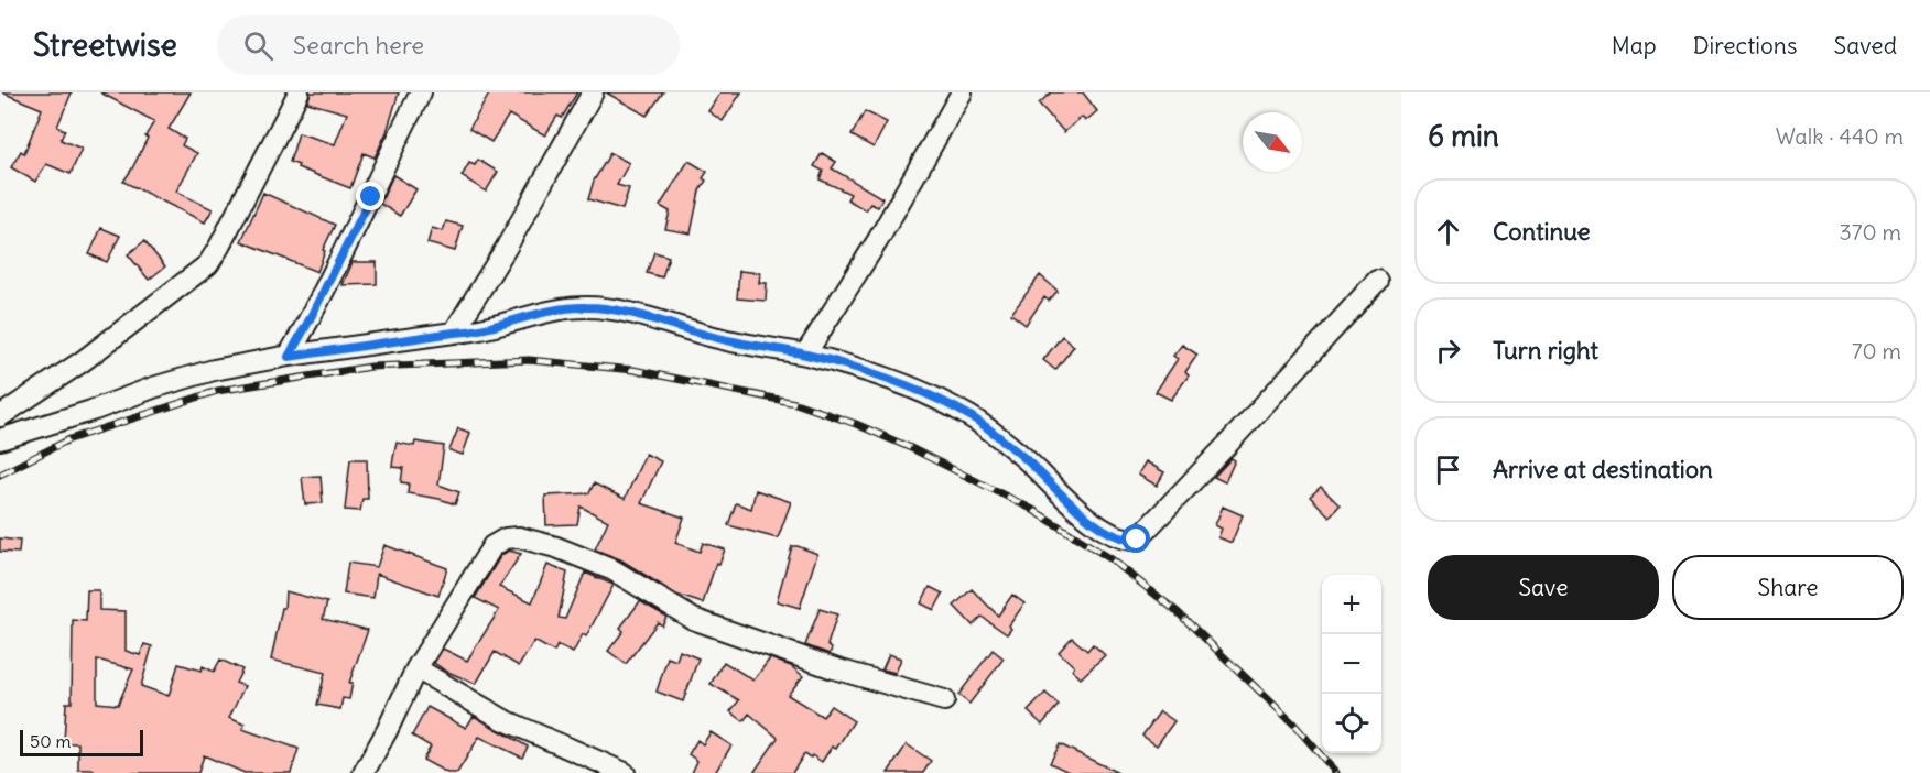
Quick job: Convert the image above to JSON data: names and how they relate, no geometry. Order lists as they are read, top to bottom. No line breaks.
{"scale_bar":"50 m","north":"bottom right","page":{"header":"Streetwise","search":"Search here","nav":["Map","Directions","Saved"],"heading":["6 min","Walk · 440 m"],"list":[["Continue","370 m"],["Turn right","70 m"],"Arrive at destination"],"buttons":["Save","Share"],"map_buttons":["+","−"],"scale":"50 m"}}
